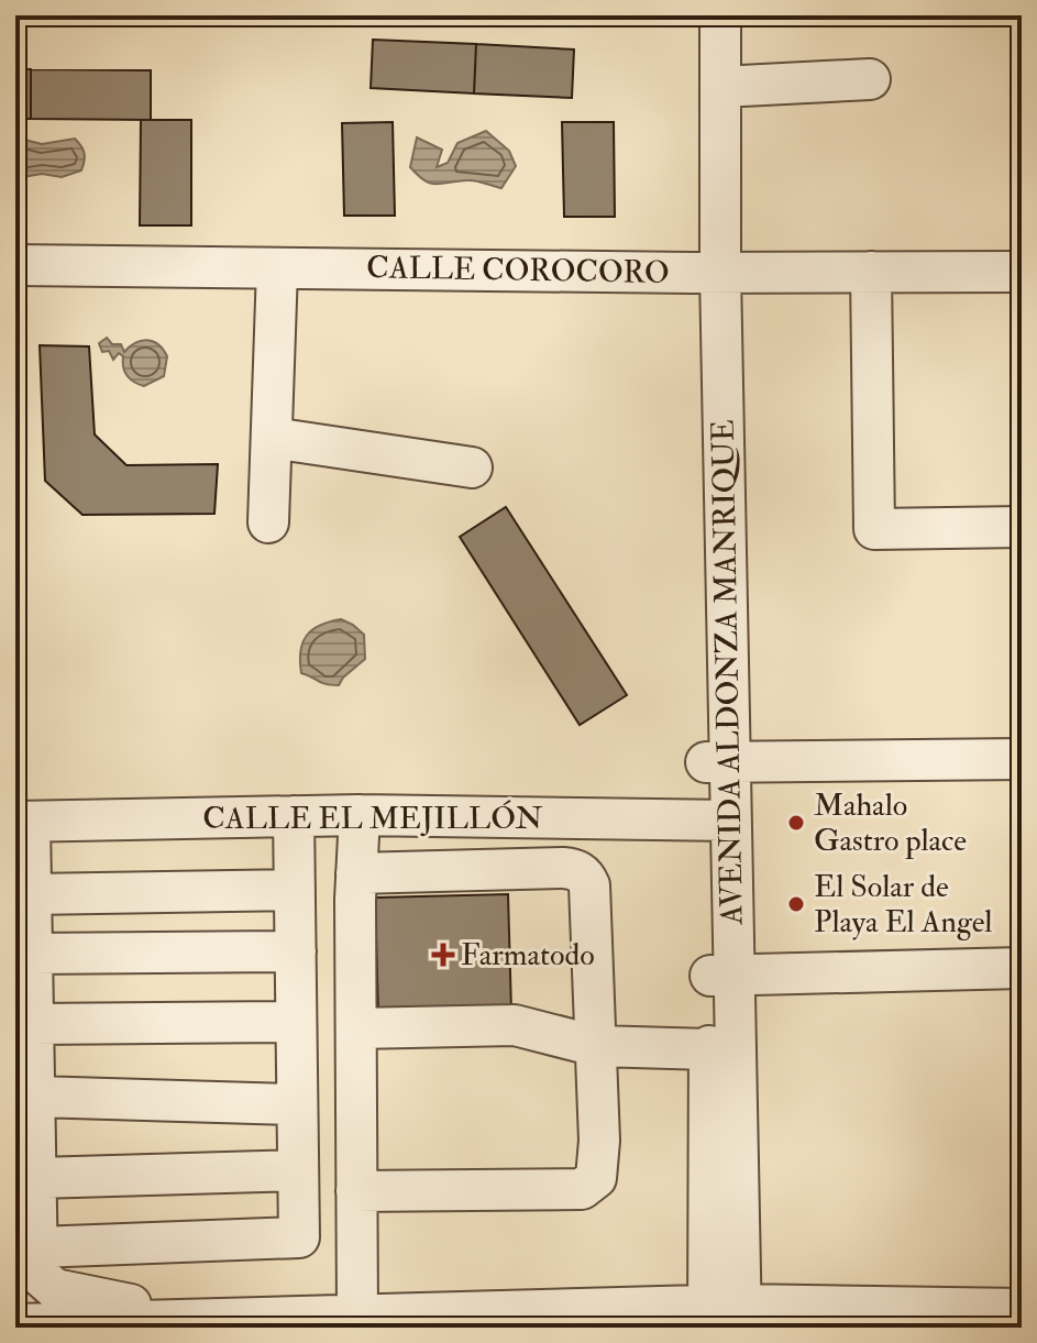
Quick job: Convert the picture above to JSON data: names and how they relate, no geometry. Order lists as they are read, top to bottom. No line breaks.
{"streets":{"street":["CALLE COROCORO","AVENIDA ALDONZA MANRIQUE","CALLE EL MEJILLÓN"]},"crossings":[["CALLE COROCORO","AVENIDA ALDONZA MANRIQUE"],["AVENIDA ALDONZA MANRIQUE","CALLE EL MEJILLÓN"]],"places":{"other":["Mahalo Gastro place","El Solar de Playa El Angel"],"health":["Farmatodo"]}}
